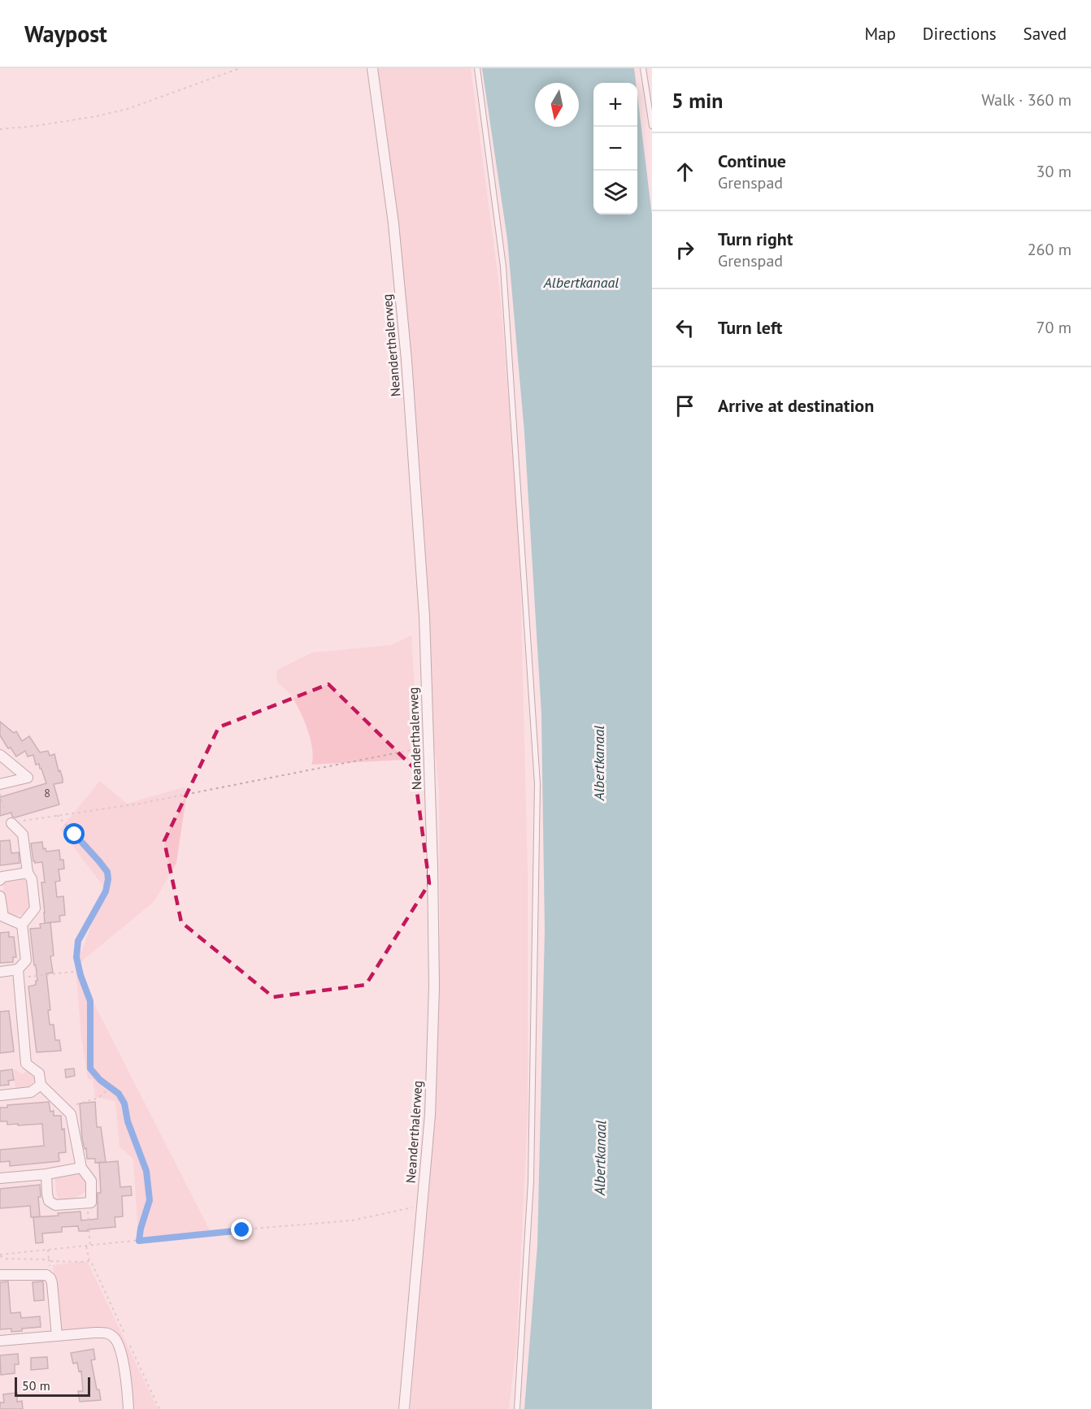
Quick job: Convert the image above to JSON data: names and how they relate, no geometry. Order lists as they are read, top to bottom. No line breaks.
{"streets":{"street":["Neanderthalerweg"]},"water":["Albertkanaal"],"house_numbers":["8"],"scale_bar":"50 m","north":"bottom","page":{"header":"Waypost","nav":["Map","Directions","Saved"],"heading":["5 min","Walk · 360 m"],"map_buttons":["+","−"],"list":[["Continue","Grenspad","30 m"],["Turn right","Grenspad","260 m"],["Turn left","70 m"],"Arrive at destination"],"scale":"50 m"}}
